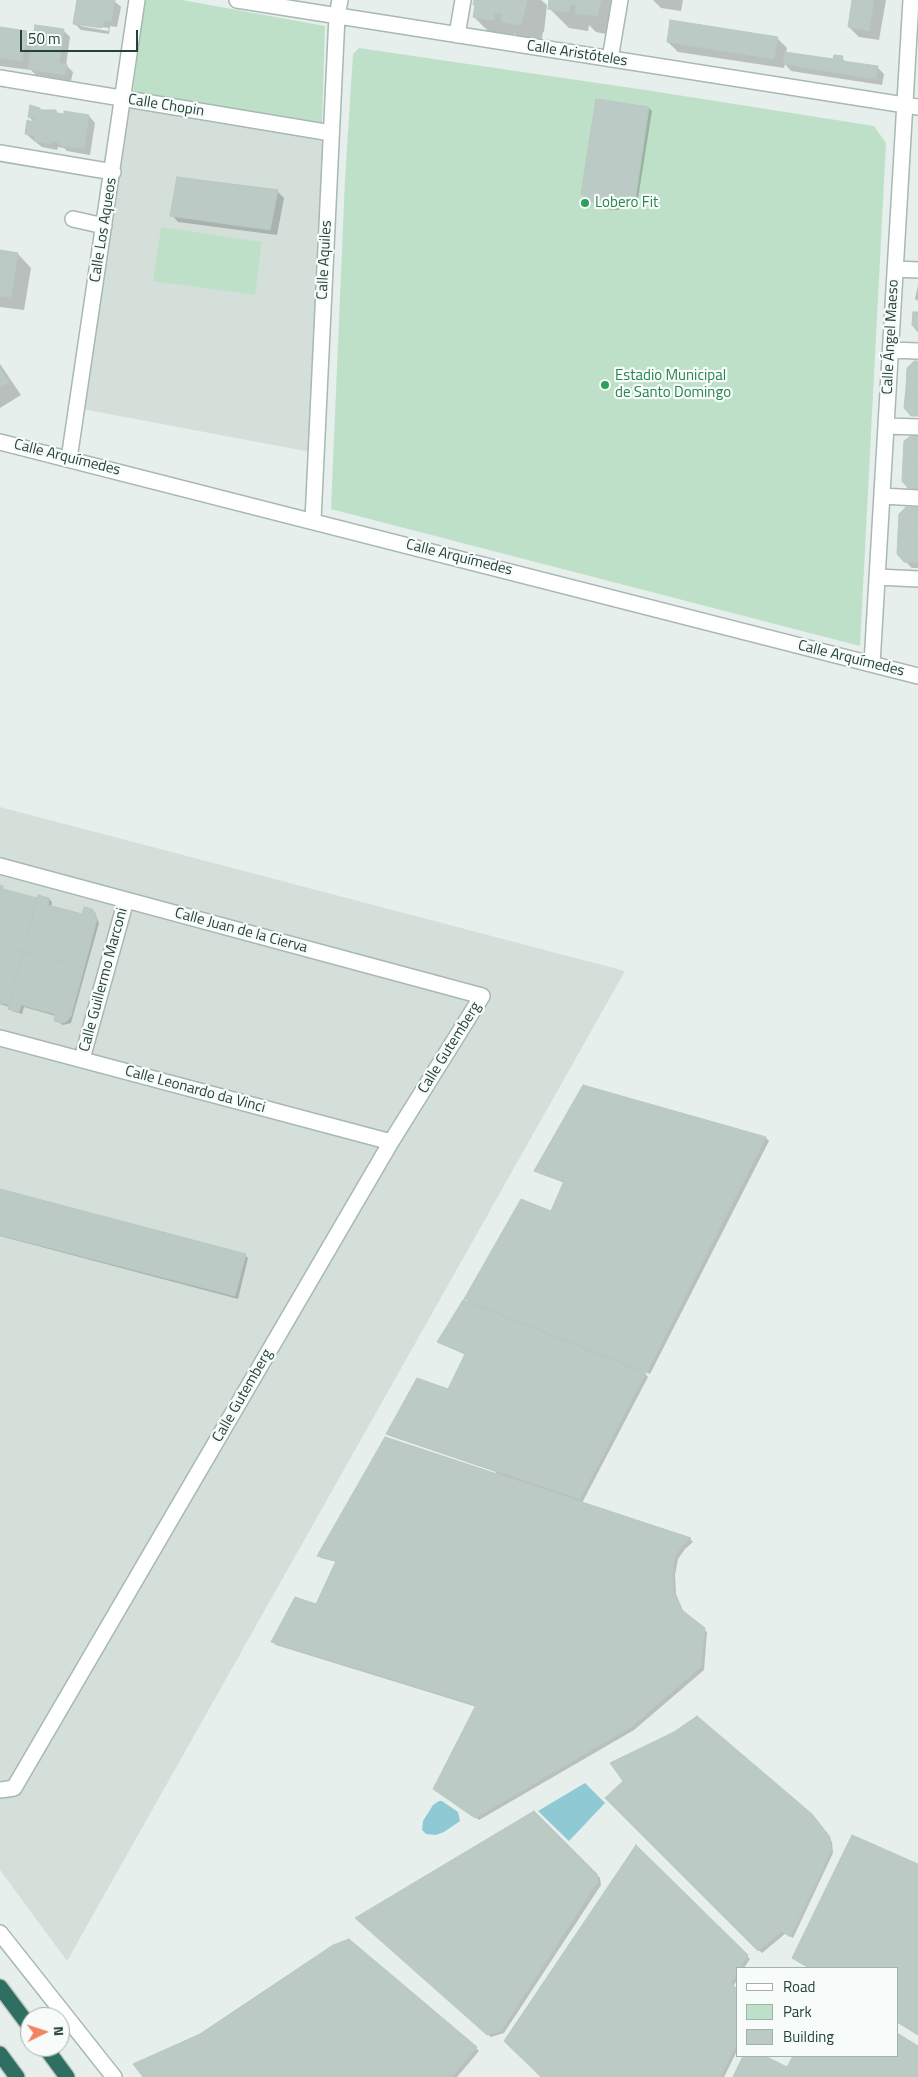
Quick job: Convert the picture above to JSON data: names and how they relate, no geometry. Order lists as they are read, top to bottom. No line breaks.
{"streets":{"street":["Calle Aristóteles","Calle Chopin","Calle Los Aqueos","Calle Aquiles","Calle Ángel Maeso","Calle Arquímedes","Calle Juan de la Cierva","Calle Guillermo Marconi","Calle Gutemberg","Calle Leonardo da Vinci"]},"crossings":[["Calle Aristóteles","Calle Aquiles"],["Calle Aristóteles","Calle Ángel Maeso"],["Calle Chopin","Calle Los Aqueos"],["Calle Chopin","Calle Aquiles"],["Calle Los Aqueos","Calle Arquímedes"],["Calle Aquiles","Calle Arquímedes"],["Calle Ángel Maeso","Calle Arquímedes"],["Calle Juan de la Cierva","Calle Guillermo Marconi"],["Calle Juan de la Cierva","Calle Gutemberg"],["Calle Guillermo Marconi","Calle Leonardo da Vinci"],["Calle Gutemberg","Calle Leonardo da Vinci"]],"places":["Lobero Fit","Estadio Municipal de Santo Domingo"],"legend":["Road","Park","Building"],"scale_bar":"50 m","north":"right"}
